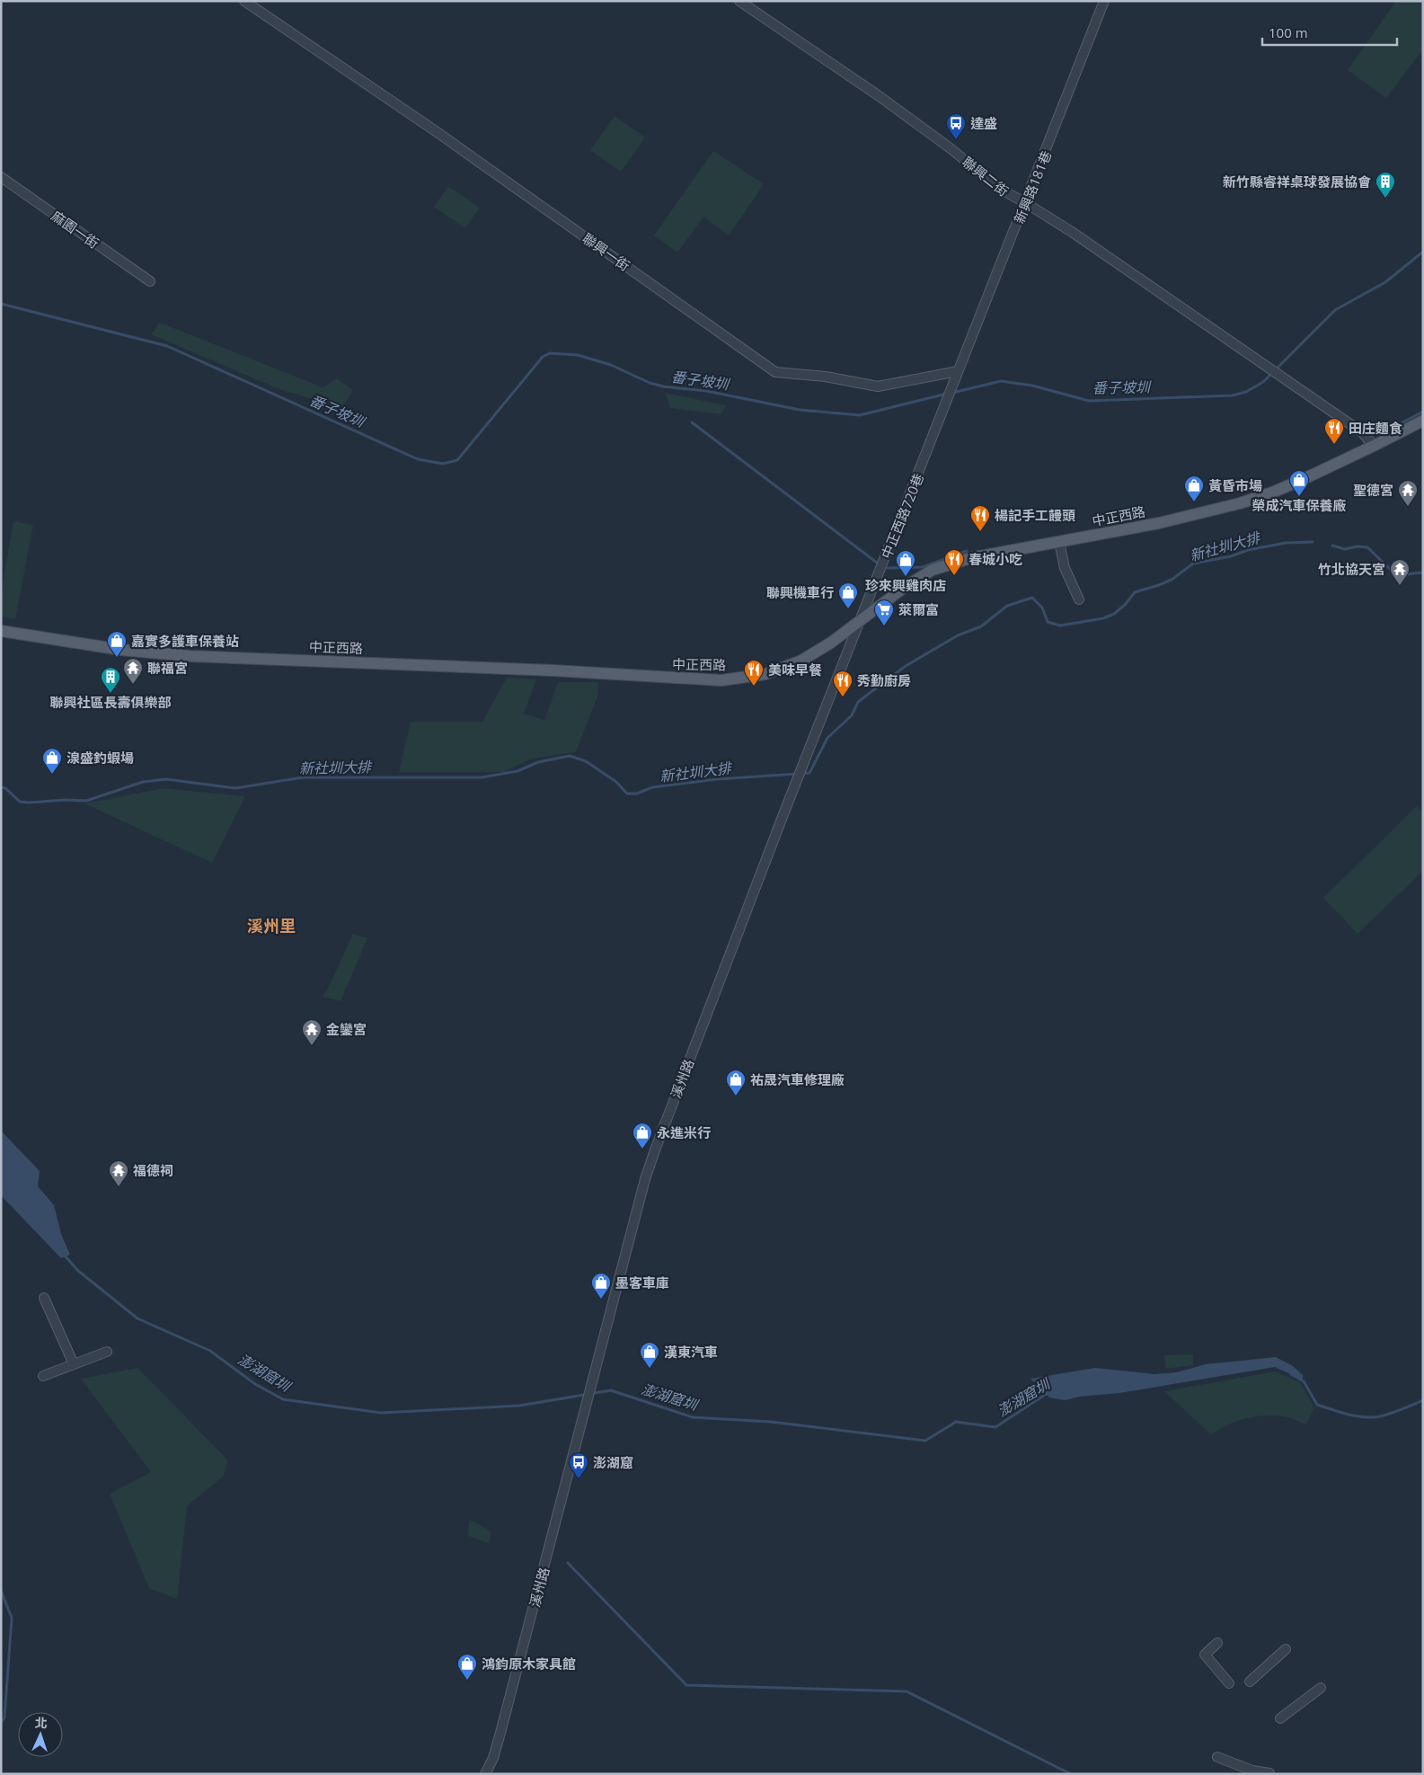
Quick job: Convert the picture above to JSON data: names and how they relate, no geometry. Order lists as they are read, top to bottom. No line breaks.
{"streets":{"main road":["中正西路"],"street":["聯興二街","新興路181巷","麻園一街","聯興一街","中正西路720巷","溪州路"]},"crossings":[["聯興二街","新興路181巷"],["聯興二街","中正西路"],["新興路181巷","聯興一街"],["新興路181巷","中正西路720巷"],["中正西路720巷","中正西路"],["中正西路720巷","溪州路"],["中正西路","溪州路"]],"districts":["溪州里"],"water":["番子坡圳","新社圳大排","澎湖窟圳"],"places":{"bus stop":["達盛","澎湖窟"],"building":["新竹縣睿祥桌球發展協會","聯興社區長壽俱樂部"],"restaurant":["田庄麵食","楊記手工饅頭","春城小吃","美味早餐","秀勤廚房"],"shop":["榮成汽車保養廠","黃昏市場","珍來興雞肉店","聯興機車行","嘉實多護車保養站","湶盛釣蝦場","祐晟汽車修理廠","永進米行","墨客車庫","漢東汽車","鴻鈞原木家具館"],"temple":["聖德宮","竹北協天宮","聯福宮","金鑾宮","福德祠"],"supermarket":["萊爾富"]},"scale_bar":"100 m","north":"top"}
